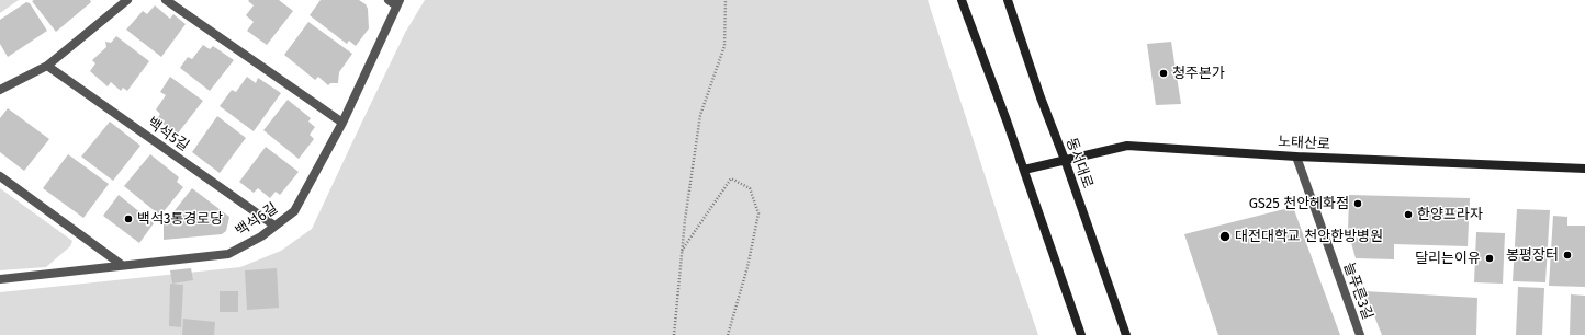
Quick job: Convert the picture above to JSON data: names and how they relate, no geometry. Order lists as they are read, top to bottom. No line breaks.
{"streets":{"main road":["노태산로","동서대로"],"street":["백석5길","백석6길","늘푸른3길"]},"crossings":[["백석5길","백석6길"],["노태산로","동서대로"],["노태산로","늘푸른3길"]],"places":["청주본가","GS25 천안헤화점","한양프라자","백석3통경로당","대전대학교 천안한방병원","봉평장터","달리는이유"]}
